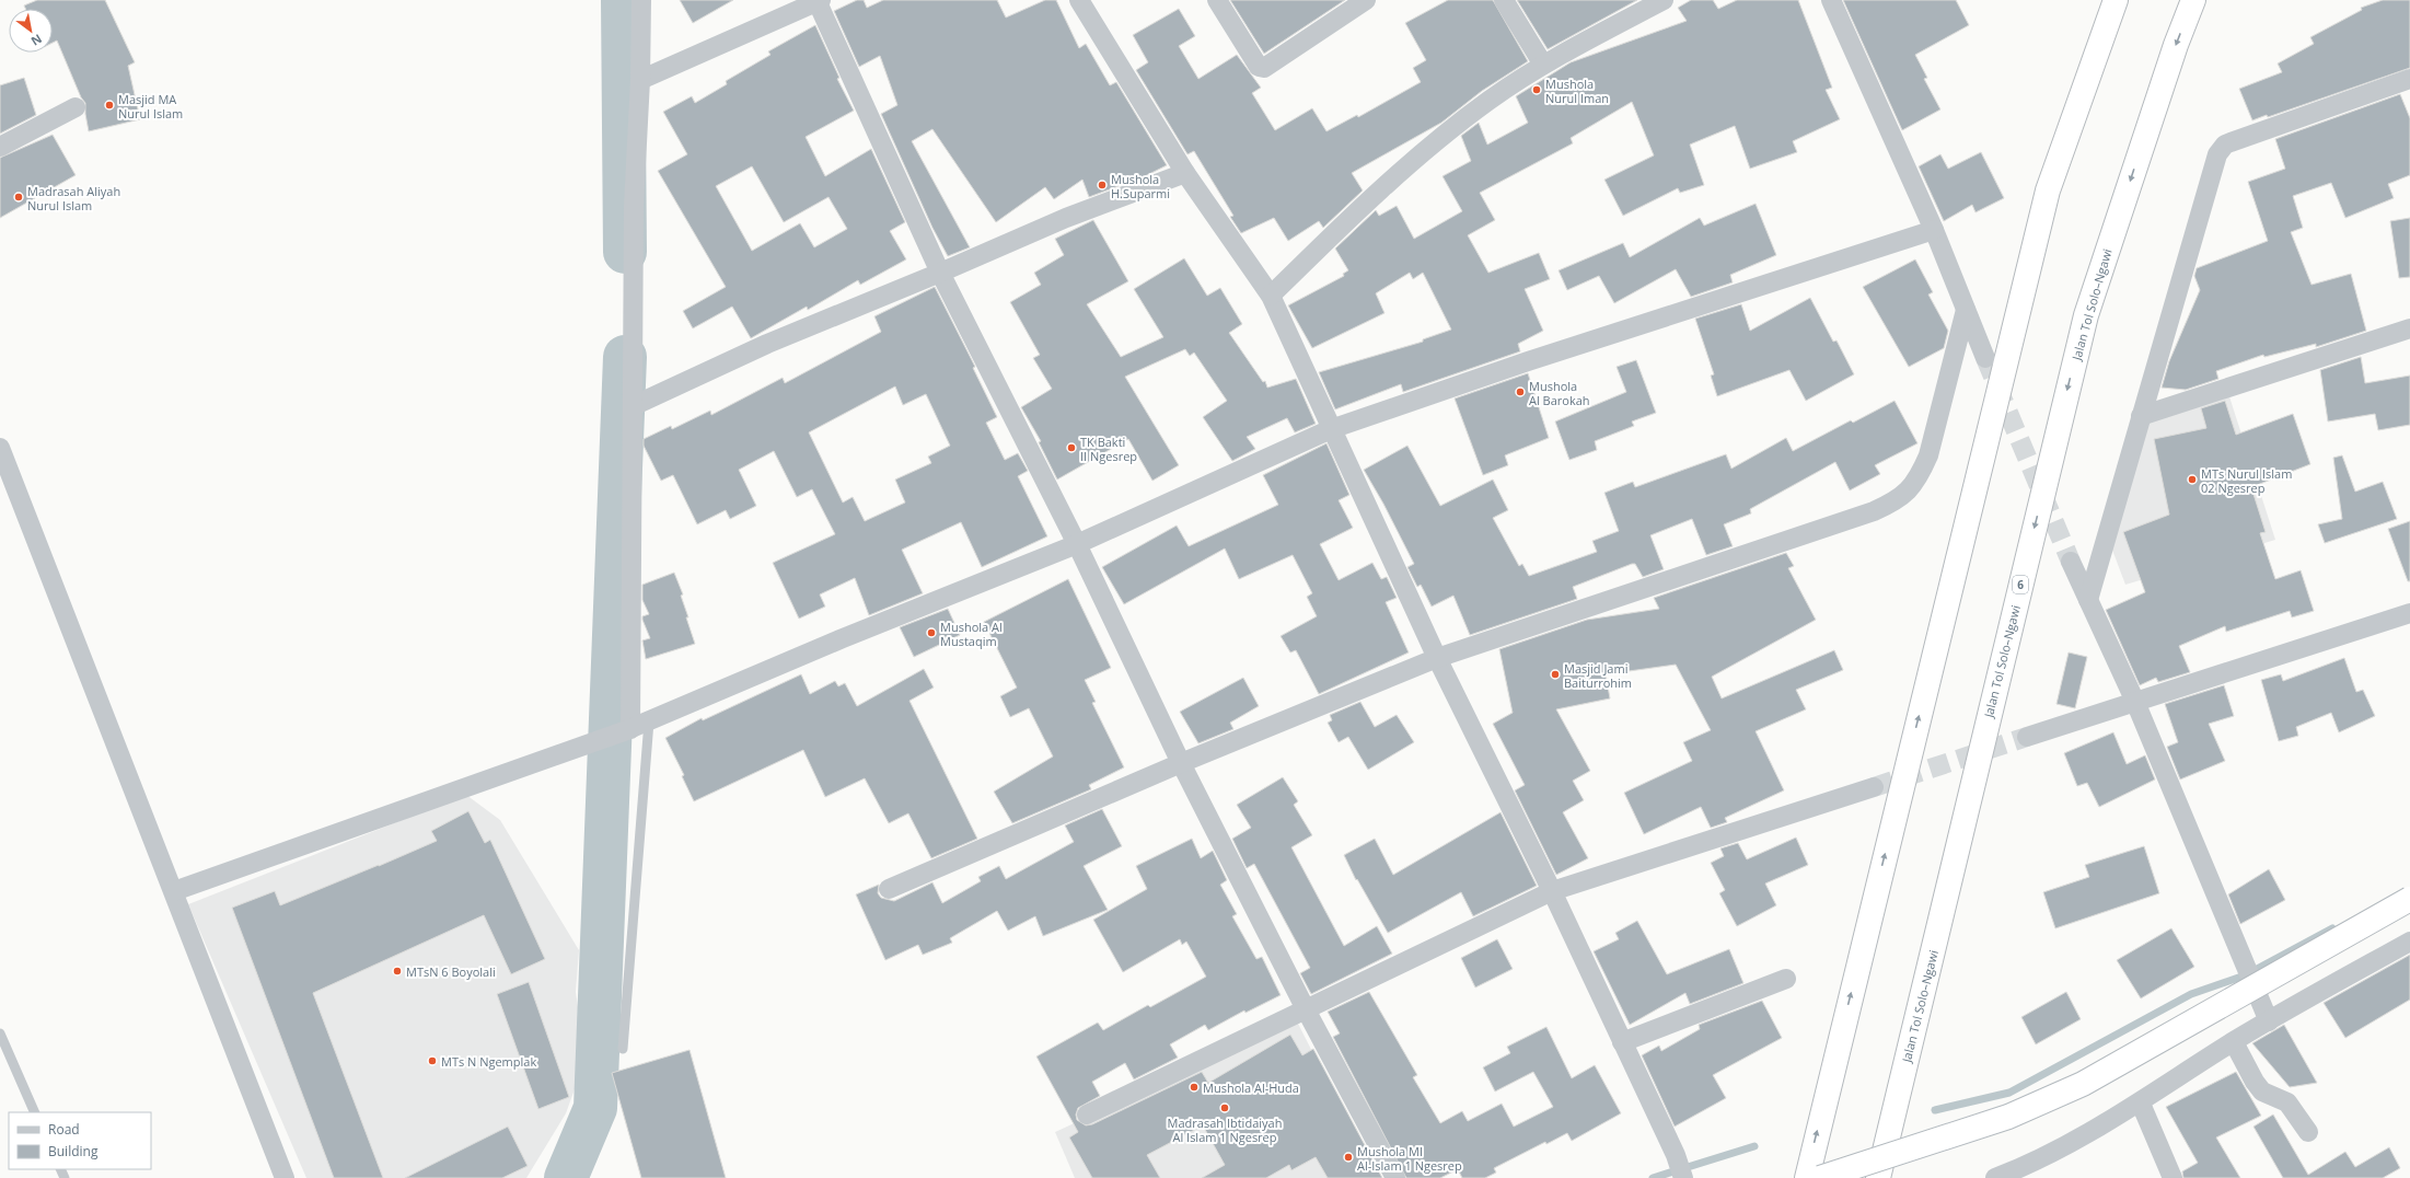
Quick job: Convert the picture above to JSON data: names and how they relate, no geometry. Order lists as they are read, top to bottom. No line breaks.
{"streets":{"main road":["Jalan Tol Solo–Ngawi","6"]},"places":["Mushola Nurul Iman","Masjid MA Nurul Islam","Mushola H.Suparmi","Madrasah Aliyah Nurul Islam","Mushola Al Barokah","TK Bakti II Ngesrep","MTs Nurul Islam 02 Ngesrep","Mushola Al Mustaqim","Masjid Jami Baiturrohim","MTsN 6 Boyolali","MTs N Ngemplak","Mushola Al-Huda","Madrasah Ibtidaiyah Al Islam 1 Ngesrep","Mushola MI Al-Islam 1 Ngesrep"],"legend":["Road","Building"],"north":"bottom right"}
